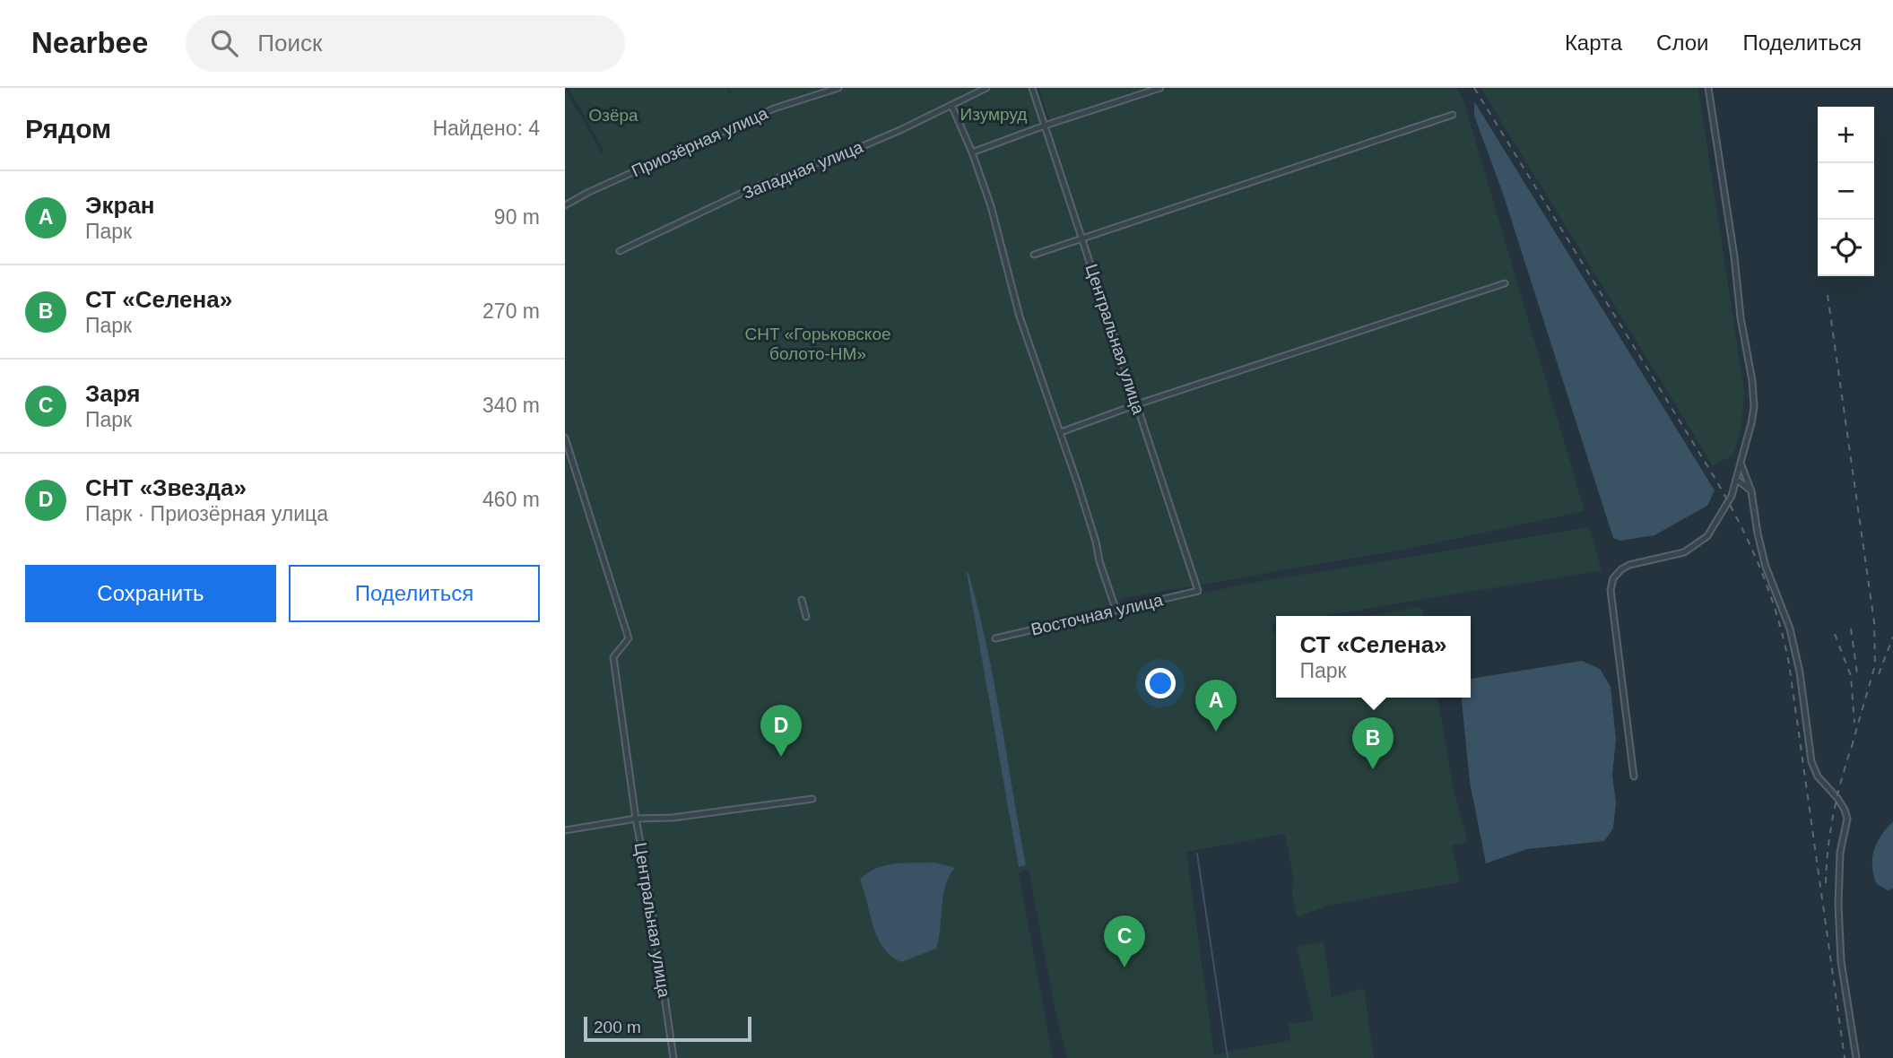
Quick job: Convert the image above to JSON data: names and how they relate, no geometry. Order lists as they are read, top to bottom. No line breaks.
{"streets":{"street":["Приозёрная улица","Западная улица","Центральная улица","Восточная улица"]},"crossings":[["Центральная улица","Восточная улица"]],"parks":["Изумруд","Озёра","СНТ «Горьковское болото-НМ»"],"scale_bar":"200 m","page":{"header":"Nearbee","search":"Поиск","nav":["Карта","Слои","Поделиться"],"heading":["Рядом","Найдено: 4"],"map_buttons":["+","−"],"list":[{"mark":"A","name":"Экран","note":"Парк","value":"90 m"},{"mark":"B","name":"СТ «Селена»","note":"Парк","value":"270 m"},{"mark":"C","name":"Заря","note":"Парк","value":"340 m"},{"mark":"D","name":"СНТ «Звезда»","note":"Парк · Приозёрная улица","value":"460 m"}],"buttons":["Сохранить","Поделиться"],"popup":["СТ «Селена»","Парк"],"pins":["A","D","B","C"],"scale":"200 m"}}
